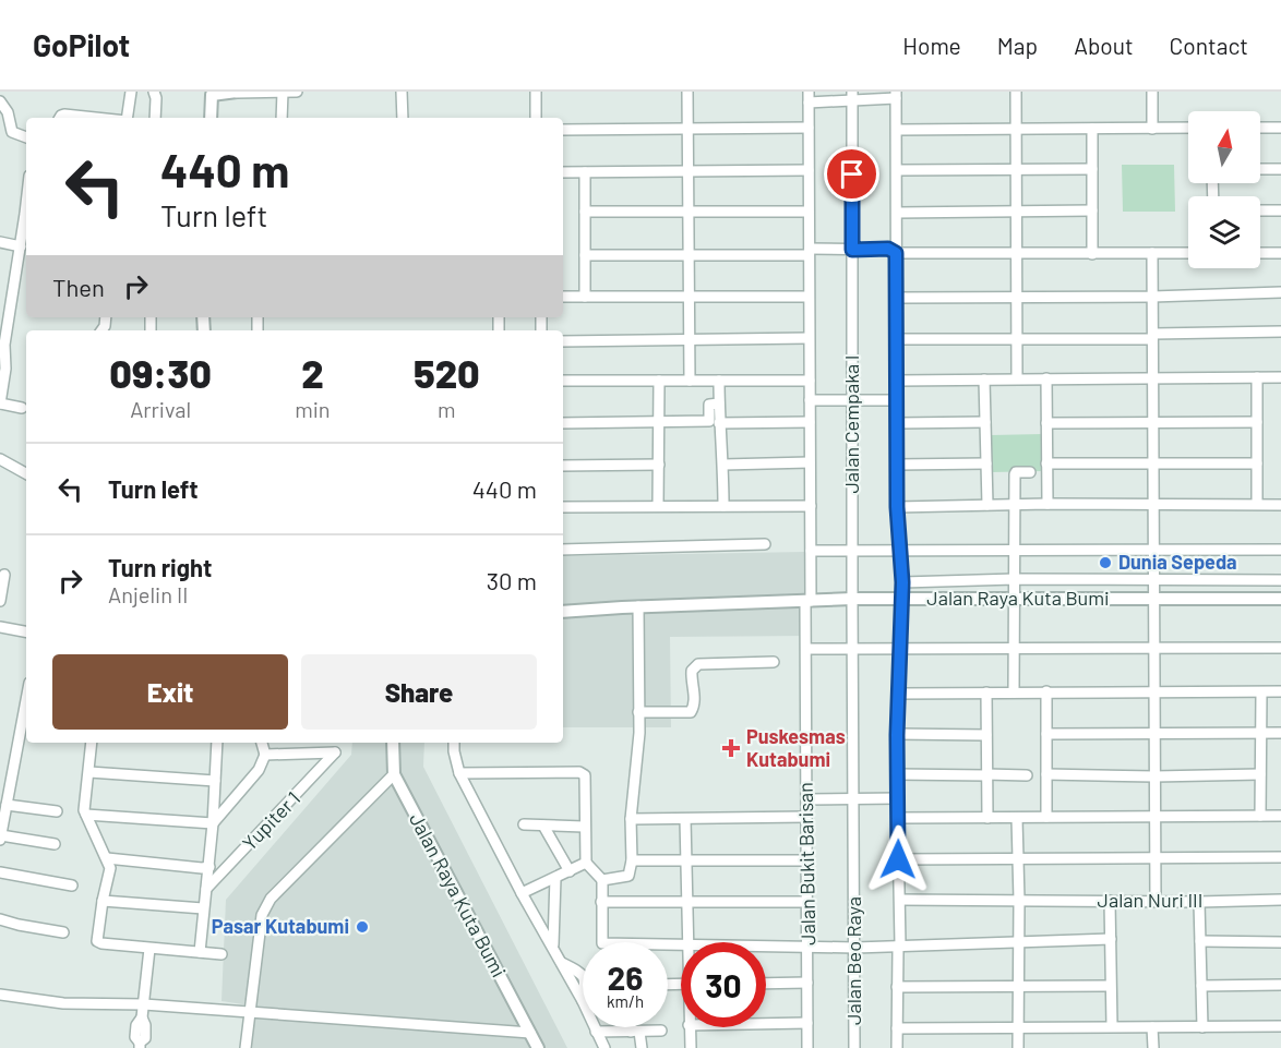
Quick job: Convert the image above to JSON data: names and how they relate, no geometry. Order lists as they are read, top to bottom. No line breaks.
{"streets":{"street":["Jalan Cempaka I","Jalan Raya Kuta Bumi","Yupiter 1","Jalan Bukit Barisan","Jalan Nuri III","Jalan Beo Raya"]},"crossings":[["Jalan Cempaka I","Jalan Raya Kuta Bumi"],["Jalan Cempaka I","Jalan Beo Raya"],["Jalan Raya Kuta Bumi","Jalan Bukit Barisan"],["Jalan Raya Kuta Bumi","Jalan Beo Raya"]],"places":{"other":["Dunia Sepeda","Pasar Kutabumi"],"health":["Puskesmas Kutabumi"]},"north":"top","page":{"header":"GoPilot","nav":["Home","Map","About","Contact"],"turn":["440 m","Turn left"],"then":"Then","eta":["09:30","Arrival","2","min","520","m"],"list":[{"name":"Turn left","value":"440 m"},{"name":"Turn right","note":"Anjelin II","value":"30 m"}],"buttons":["Exit","Share"],"speed":"26 km/h","limit":"30"}}
